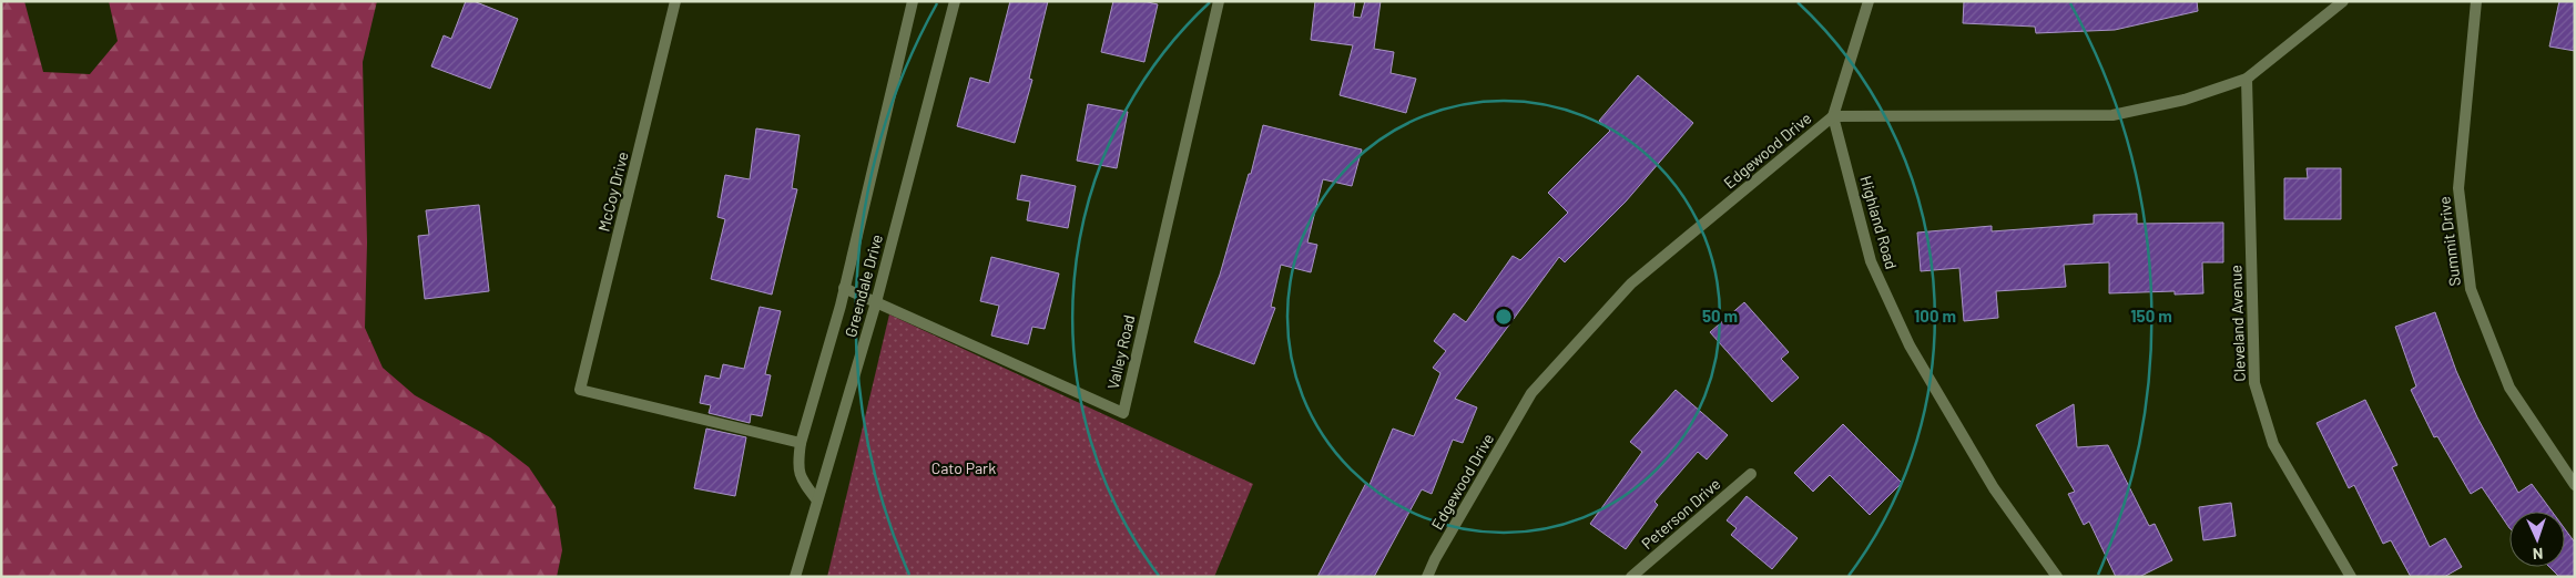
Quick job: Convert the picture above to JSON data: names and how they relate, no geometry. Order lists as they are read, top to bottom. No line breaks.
{"streets":{"street":["Edgewood Drive","McCoy Drive","Highland Road","Summit Drive","Greendale Drive","Cleveland Avenue","Valley Road","Peterson Drive"]},"crossings":[["Edgewood Drive","Highland Road"],["Edgewood Drive","Cleveland Avenue"],["Greendale Drive","Valley Road"]],"parks":["Cato Park"],"north":"bottom","rings":["50 m","100 m","150 m"]}
